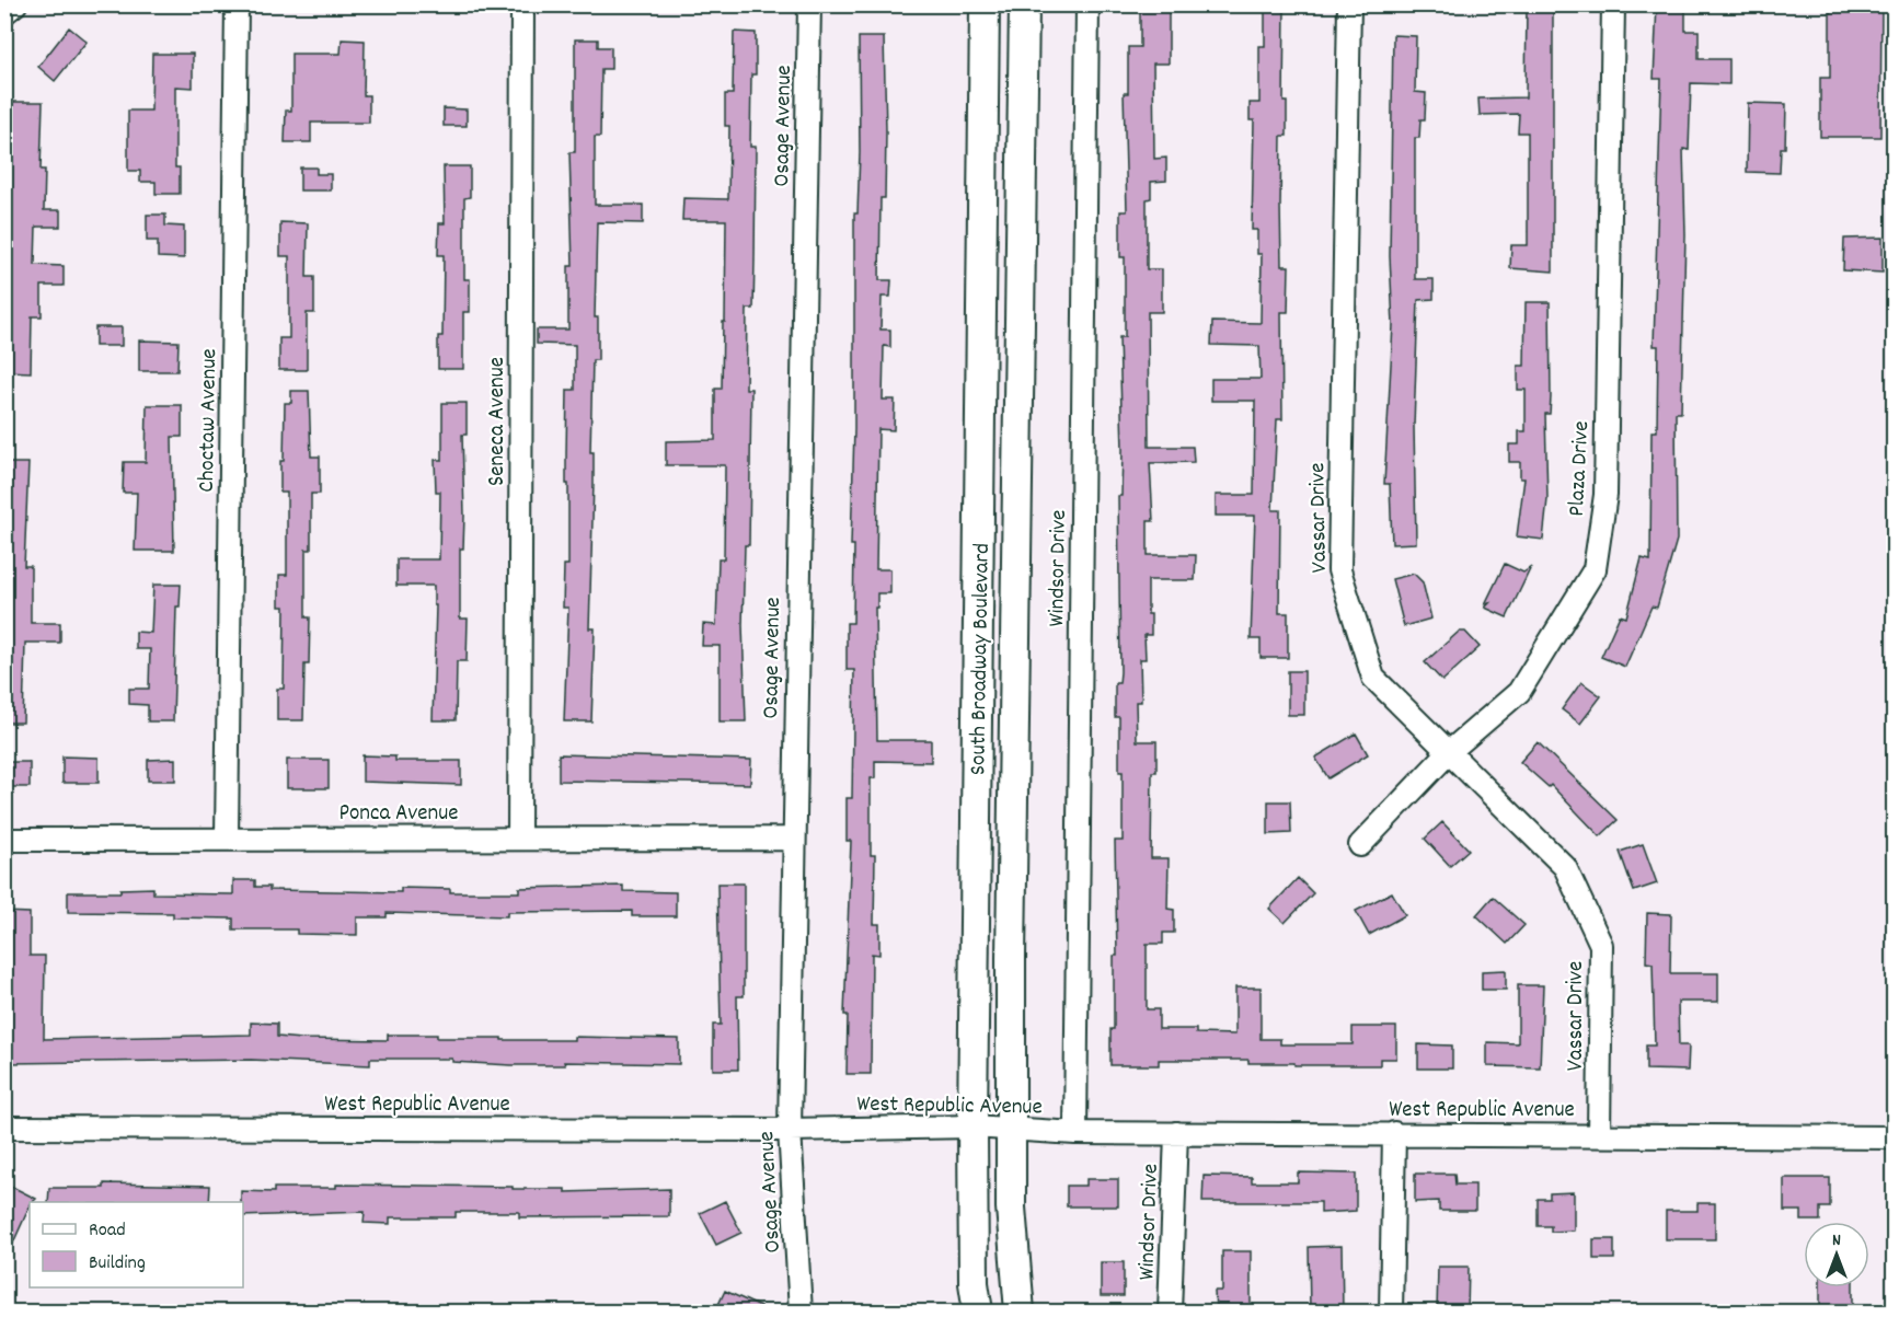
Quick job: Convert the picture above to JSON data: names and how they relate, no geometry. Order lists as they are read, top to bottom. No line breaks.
{"streets":{"main road":["South Broadway Boulevard"],"street":["Osage Avenue","Choctaw Avenue","Seneca Avenue","Plaza Drive","Vassar Drive","Windsor Drive","Ponca Avenue","West Republic Avenue"]},"crossings":[["Osage Avenue","Ponca Avenue"],["Osage Avenue","West Republic Avenue"],["Choctaw Avenue","Ponca Avenue"],["Seneca Avenue","Ponca Avenue"],["Plaza Drive","Vassar Drive"],["Vassar Drive","West Republic Avenue"],["Windsor Drive","West Republic Avenue"],["South Broadway Boulevard","West Republic Avenue"]],"legend":["Road","Building"],"north":"top"}
